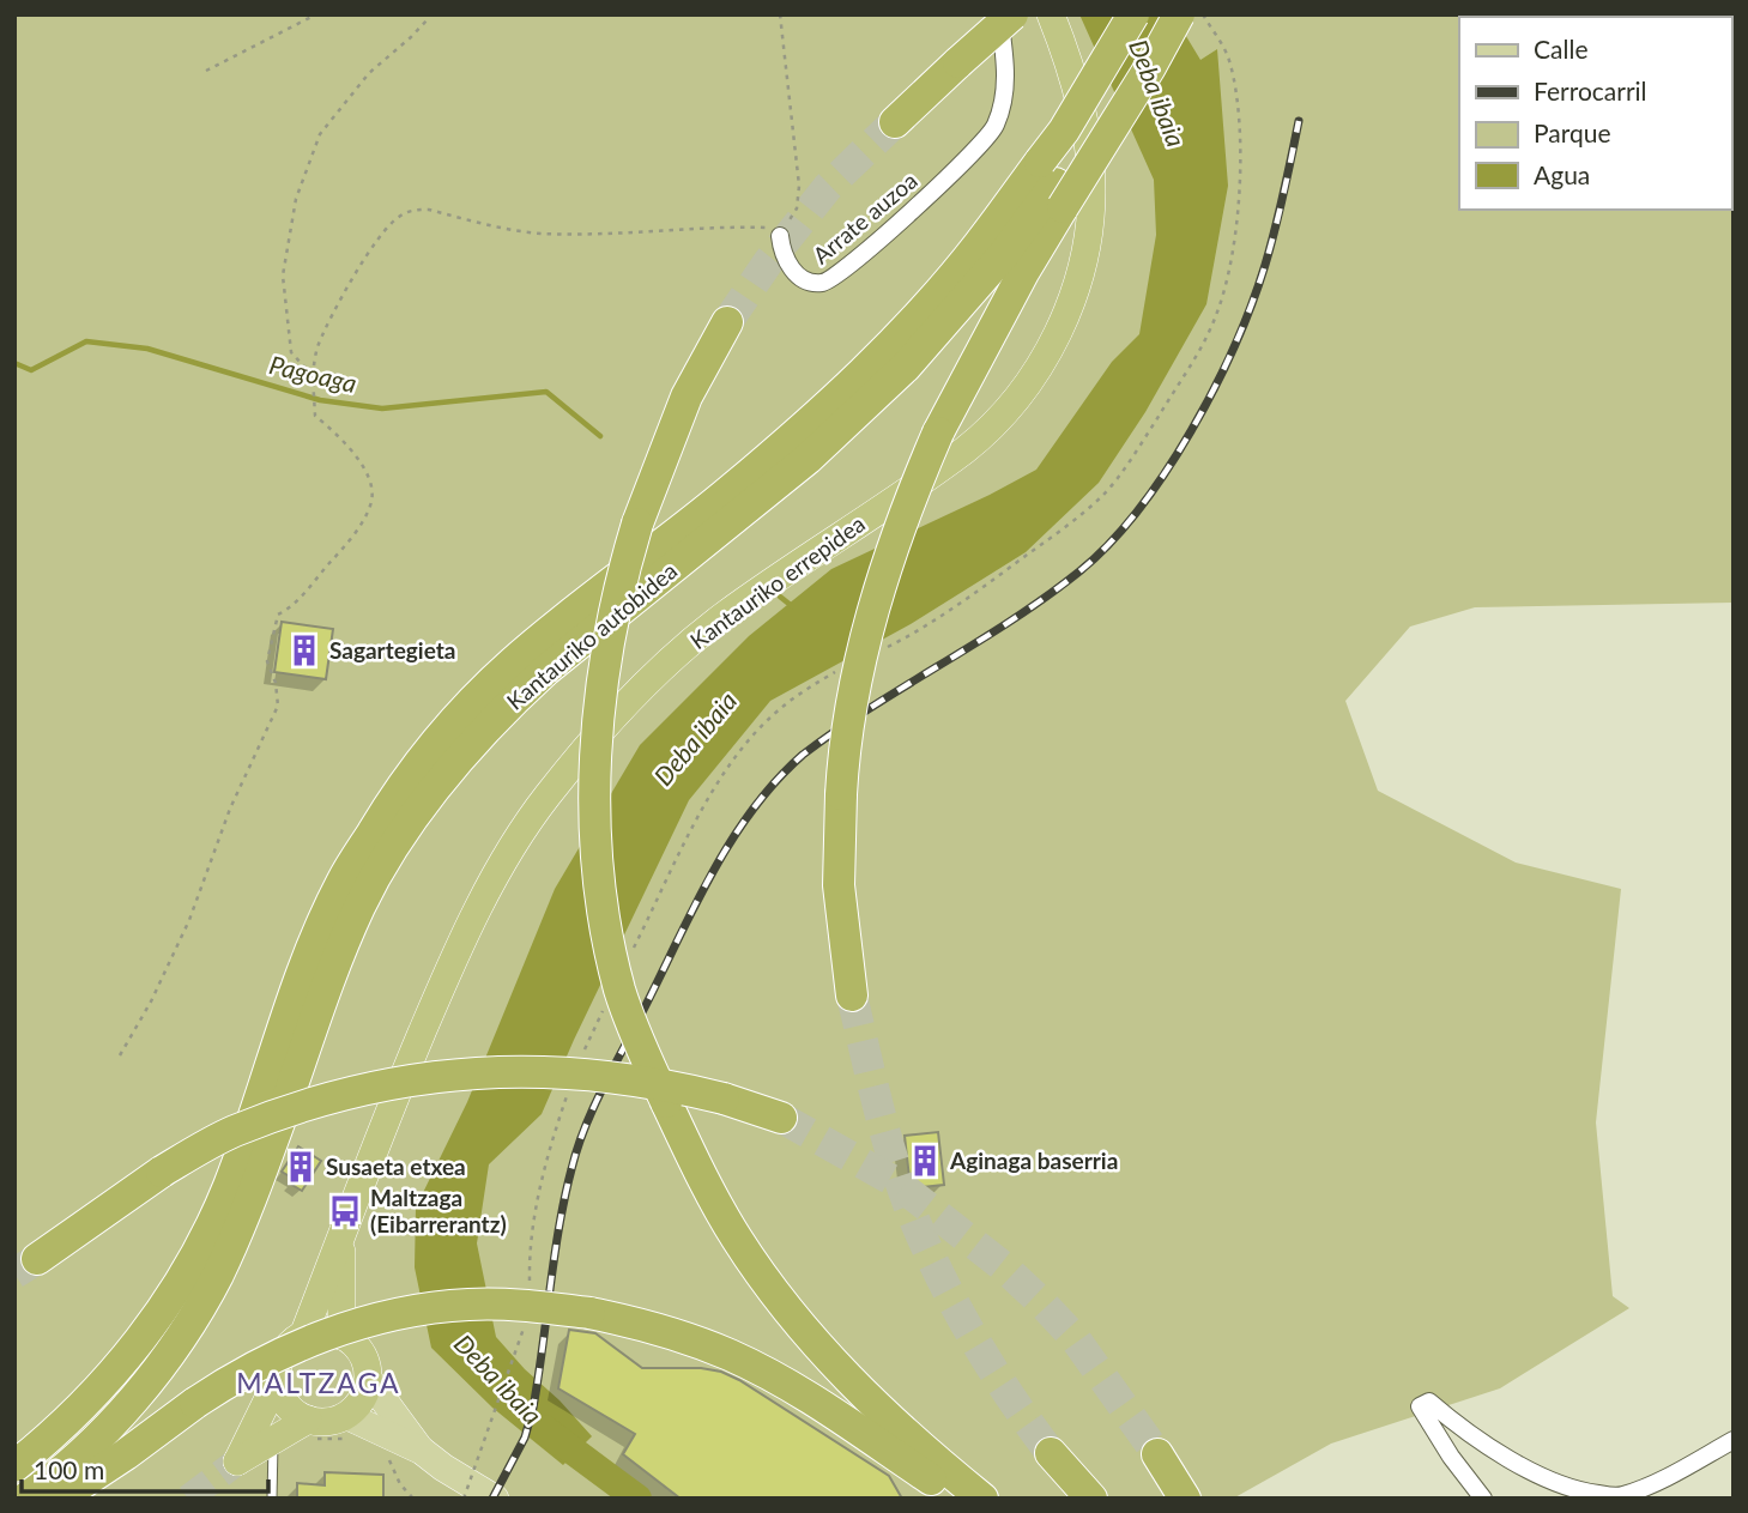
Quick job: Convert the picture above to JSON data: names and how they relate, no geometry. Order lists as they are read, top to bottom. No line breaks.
{"streets":{"highway":["Kantauriko errepidea","Kantauriko autobidea"],"street":["Arrate auzoa"]},"districts":["MALTZAGA"],"water":["Deba ibaia","Pagoaga"],"places":{"building":["Sagartegieta","Aginaga baserria","Susaeta etxea"],"bus stop":["Maltzaga (Eibarrerantz)"]},"legend":["Calle","Ferrocarril","Parque","Agua"],"scale_bar":"100 m"}
